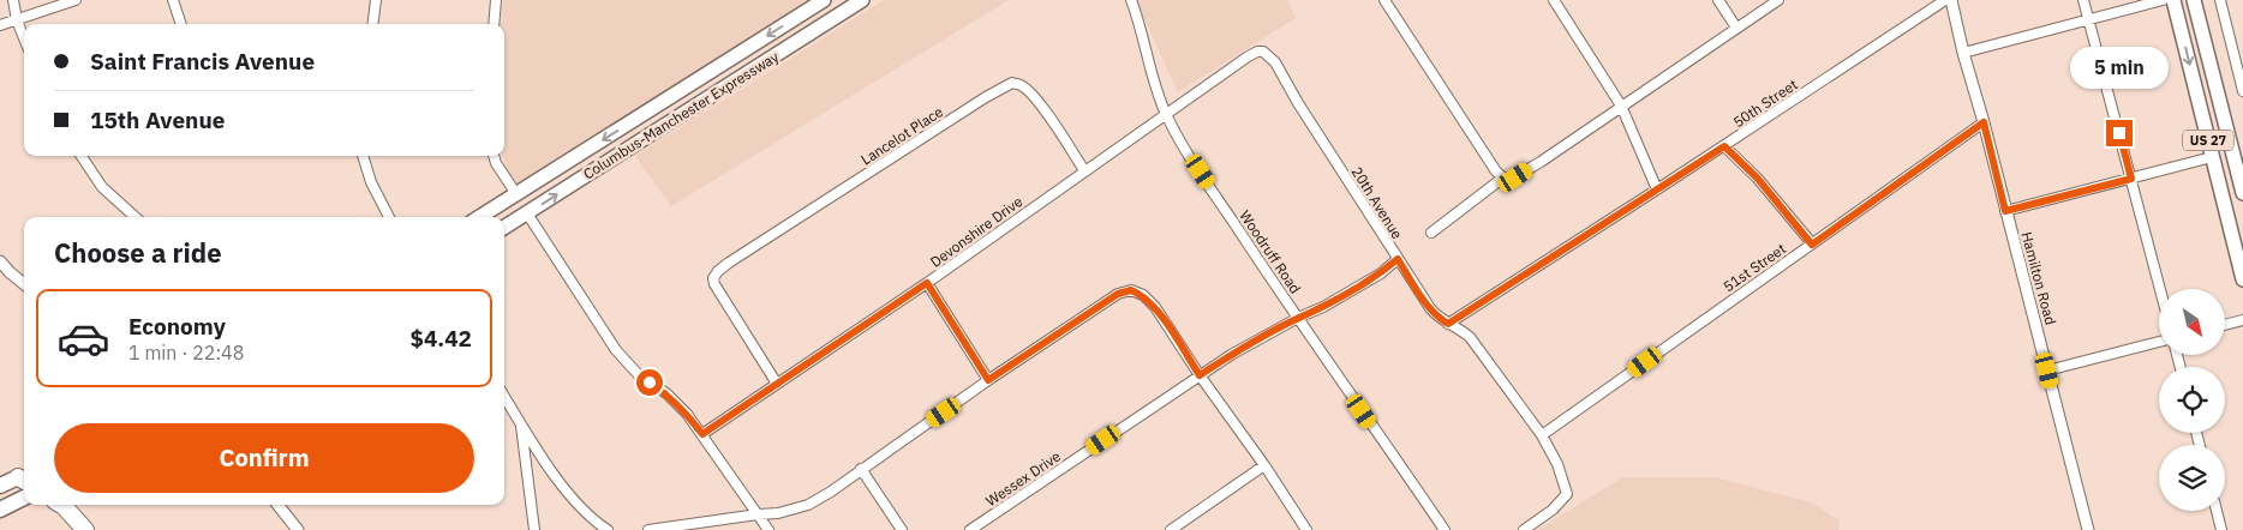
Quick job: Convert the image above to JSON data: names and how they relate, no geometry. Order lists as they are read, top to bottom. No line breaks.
{"streets":{"main road":["Columbus-Manchester Expressway","US 27"],"street":["50th Street","Lancelot Place","20th Avenue","Devonshire Drive","Woodruff Road","51st Street","Hamilton Road","Wessex Drive"]},"crossings":[["50th Street","20th Avenue"],["Lancelot Place","Devonshire Drive"],["20th Avenue","Devonshire Drive"],["20th Avenue","51st Street"],["20th Avenue","Wessex Drive"],["Devonshire Drive","Woodruff Road"],["Woodruff Road","Wessex Drive"],["51st Street","Hamilton Road"]],"north":"bottom right","page":{"banner":["Saint Francis Avenue","15th Avenue"],"bubble":"5 min","heading":"Choose a ride","list":[{"name":"Economy","note":"1 min · 22:48","value":"$4.42"}],"buttons":"Confirm"}}
